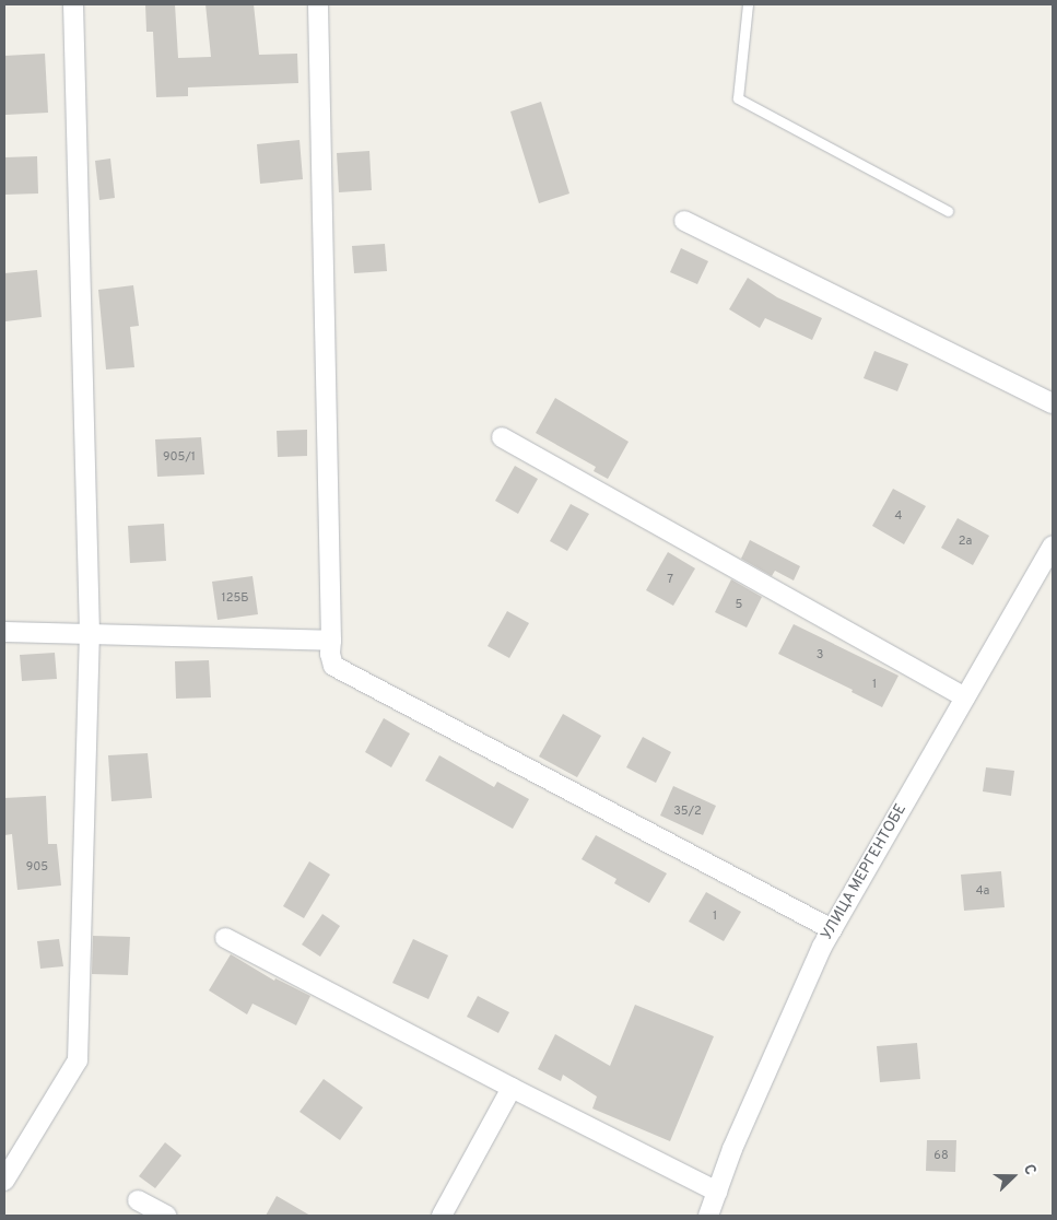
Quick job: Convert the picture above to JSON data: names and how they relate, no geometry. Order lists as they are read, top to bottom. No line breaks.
{"streets":{"street":["УЛИЦА МЕРГЕНТОБЕ"]},"house_numbers":["905/1","4","2а","7","125Б","5","3","1","35/2","905","4а","1","68"],"north":"right"}
